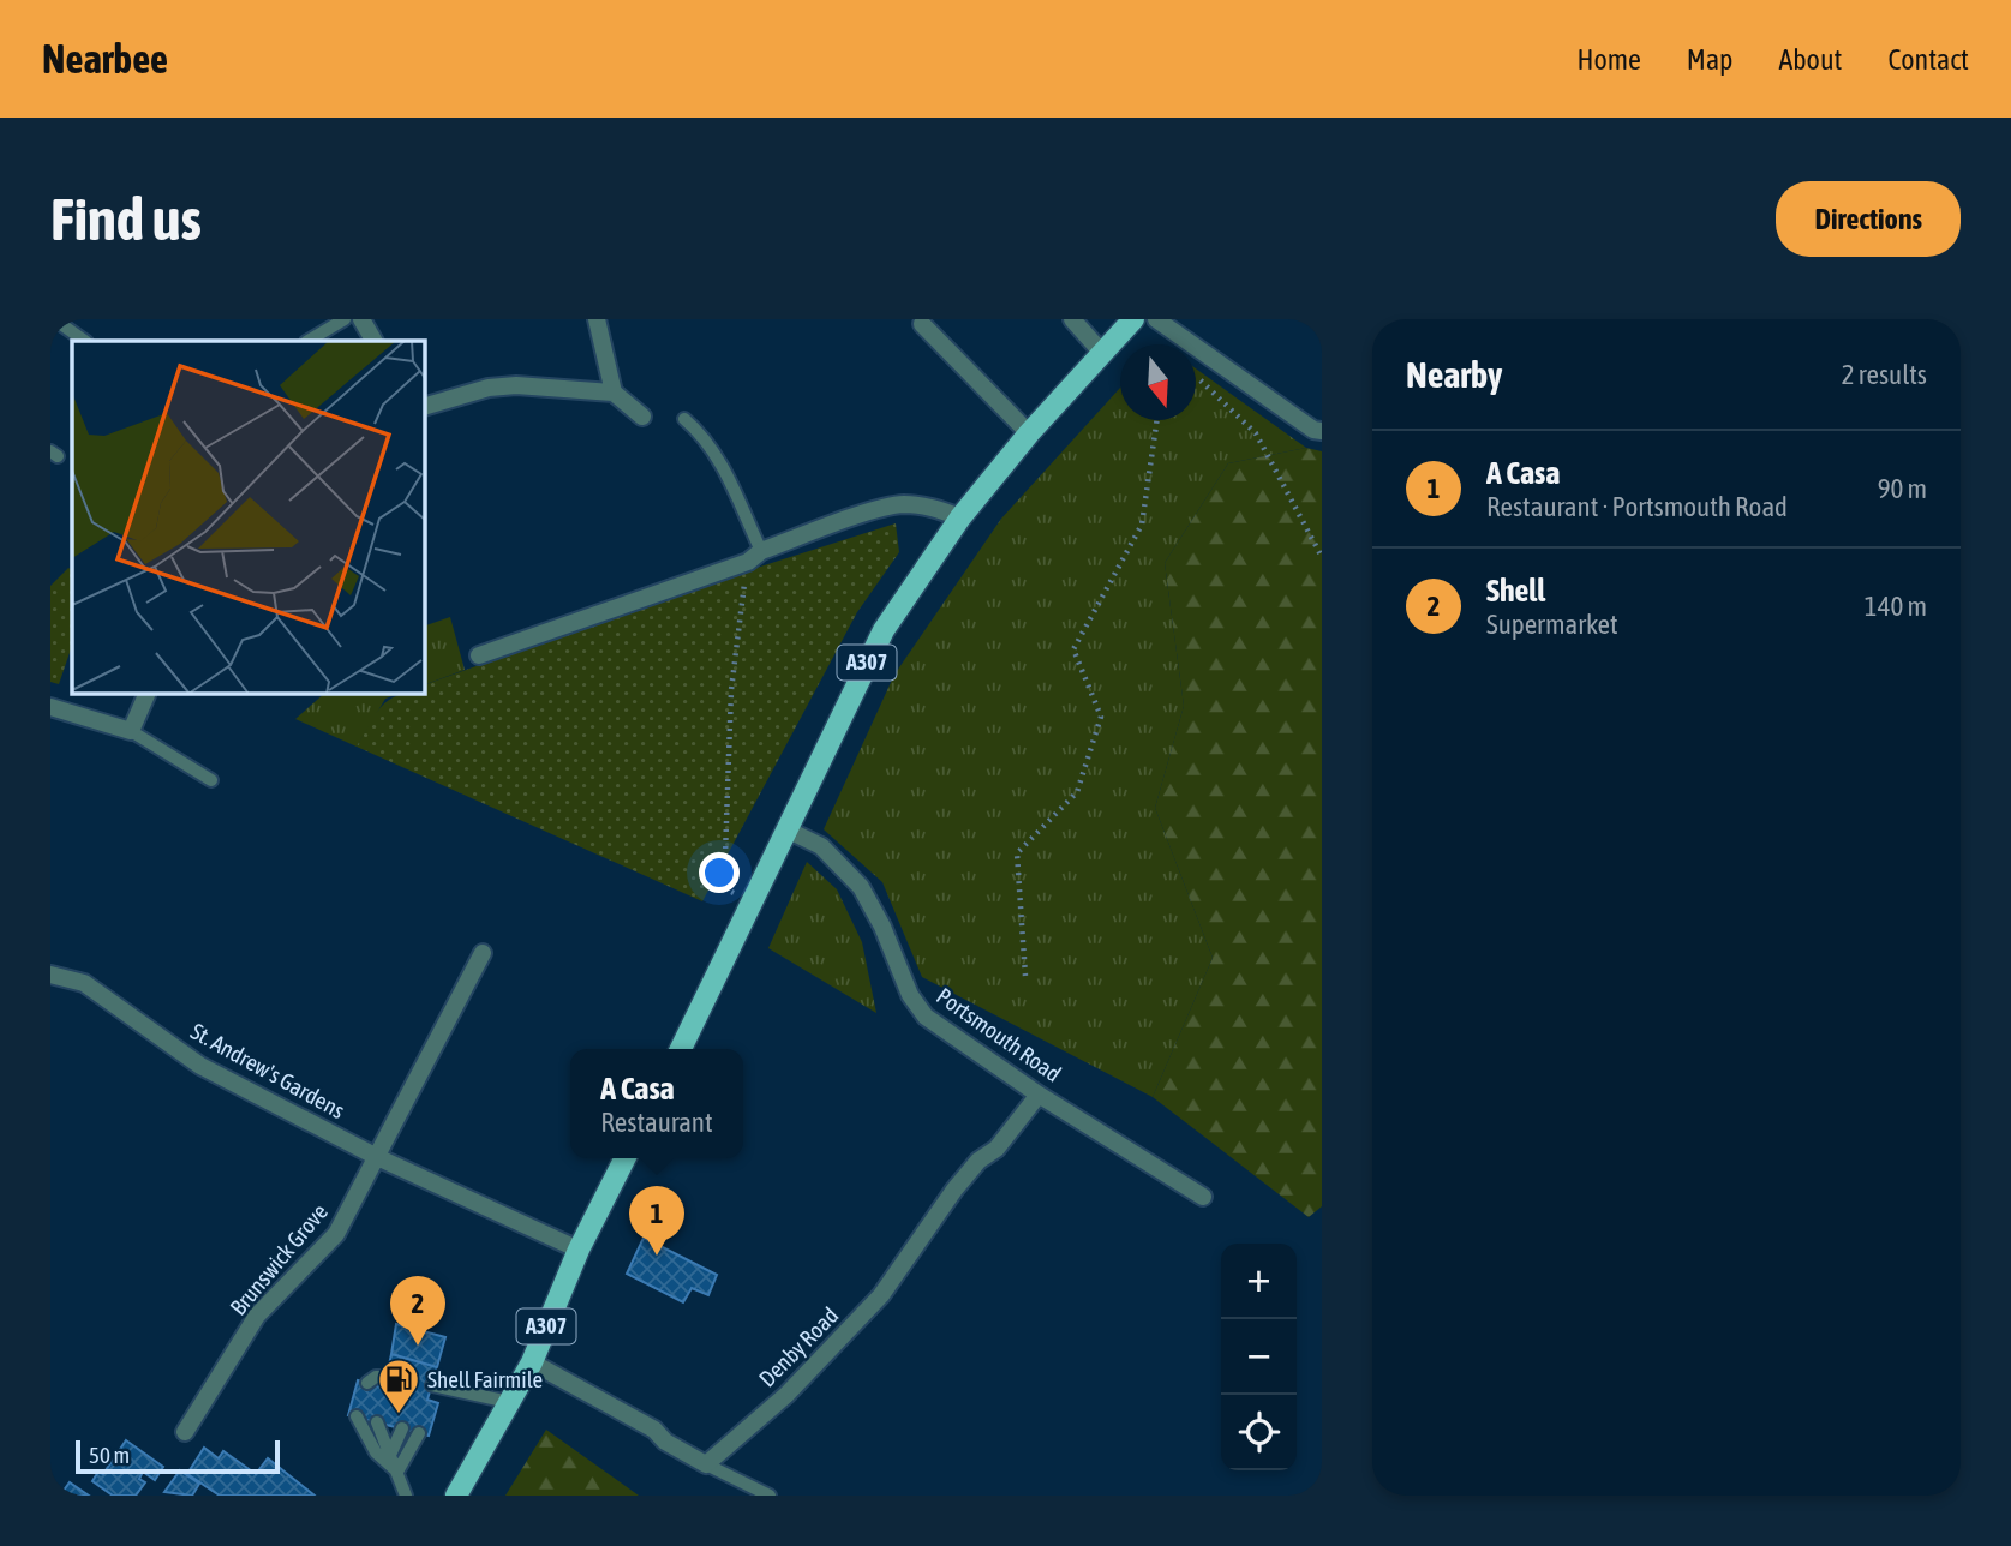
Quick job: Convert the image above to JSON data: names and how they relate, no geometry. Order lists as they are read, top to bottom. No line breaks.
{"streets":{"main road":["A307"],"street":["Portsmouth Road","St. Andrew's Gardens","Brunswick Grove","Denby Road"]},"crossings":[["A307","Portsmouth Road"],["Portsmouth Road","Denby Road"],["St. Andrew's Gardens","Brunswick Grove"]],"places":{"fuel station":["Shell Fairmile"]},"scale_bar":"50 m","north":"bottom","page":{"header":"Nearbee","nav":["Home","Map","About","Contact"],"buttons":"Directions","title":"Find us","heading":["Nearby","2 results"],"list":[{"mark":"1","name":"A Casa","note":"Restaurant · Portsmouth Road","value":"90 m"},{"mark":"2","name":"Shell","note":"Supermarket","value":"140 m"}],"popup":["A Casa","Restaurant"],"pins":["1","2"],"map_buttons":["+","−"],"scale":"50 m"}}
